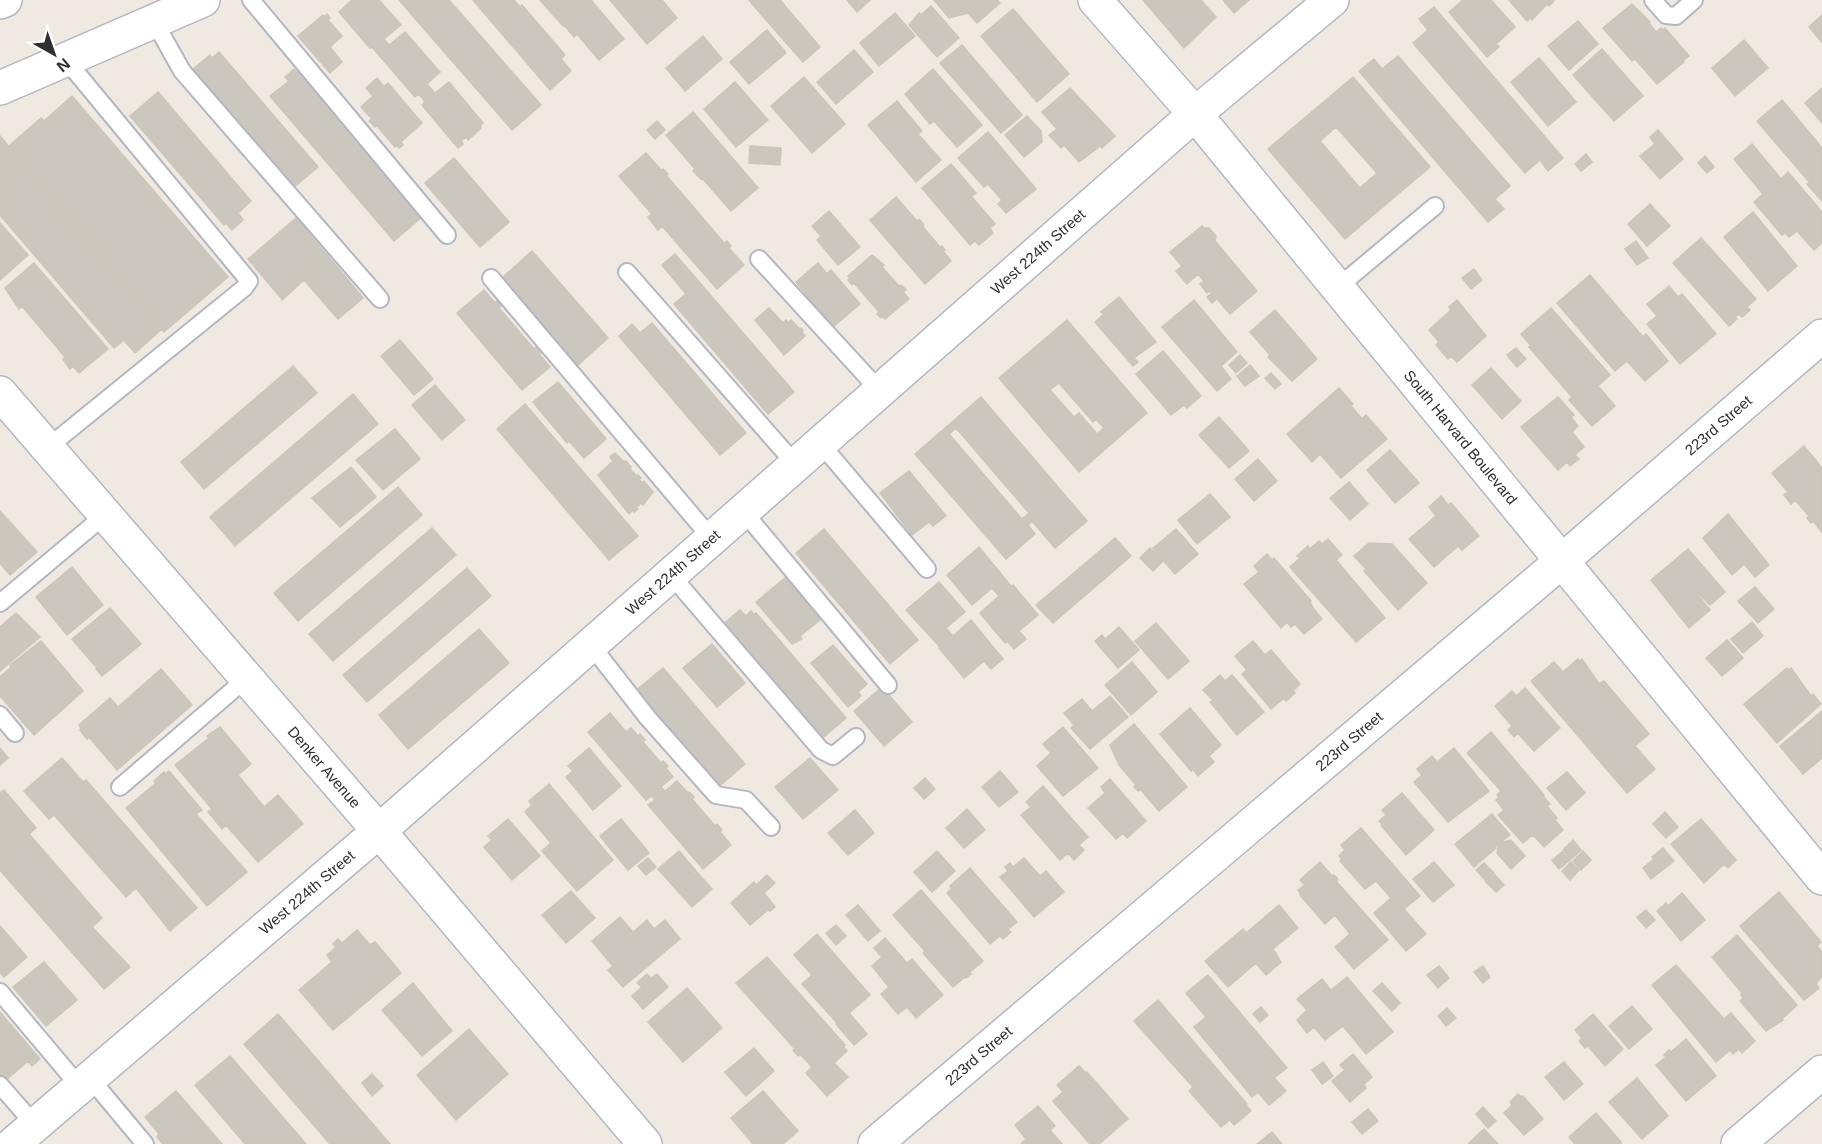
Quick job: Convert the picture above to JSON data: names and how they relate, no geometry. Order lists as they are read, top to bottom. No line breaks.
{"streets":{"street":["West 224th Street","223rd Street","South Harvard Boulevard","Denker Avenue"]},"crossings":[["West 224th Street","South Harvard Boulevard"],["West 224th Street","Denker Avenue"],["223rd Street","South Harvard Boulevard"]],"north":"bottom right"}
